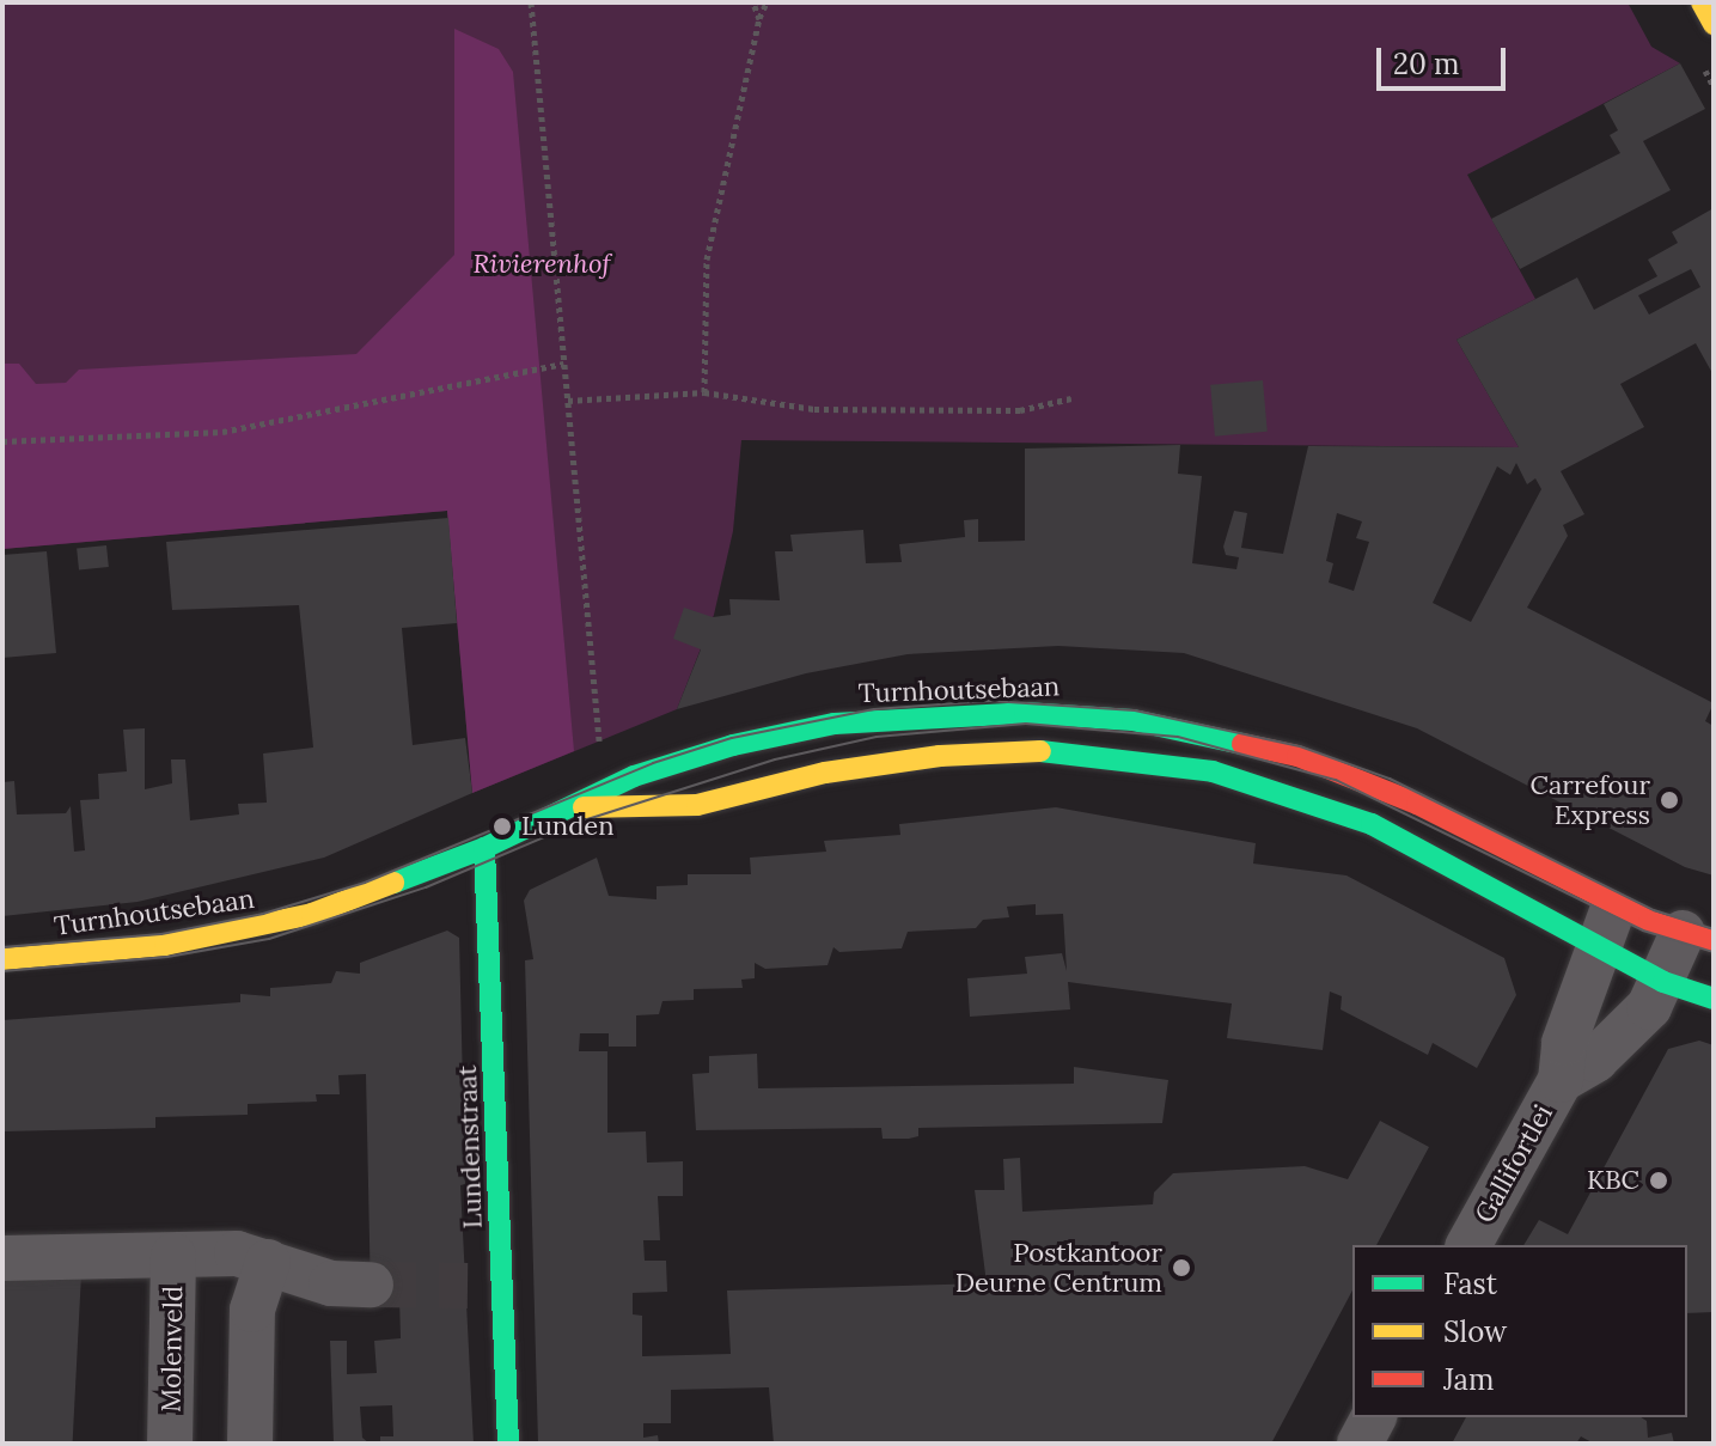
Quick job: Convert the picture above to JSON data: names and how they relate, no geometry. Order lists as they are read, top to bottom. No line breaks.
{"streets":{"main road":["Turnhoutsebaan","Lundenstraat"],"street":["Gallifortlei","Molenveld"]},"crossings":[["Turnhoutsebaan","Lundenstraat"],["Turnhoutsebaan","Gallifortlei"]],"parks":["Rivierenhof"],"places":["Carrefour Express","Lunden","KBC","Postkantoor Deurne Centrum"],"legend":["Fast","Slow","Jam"],"scale_bar":"20 m"}
